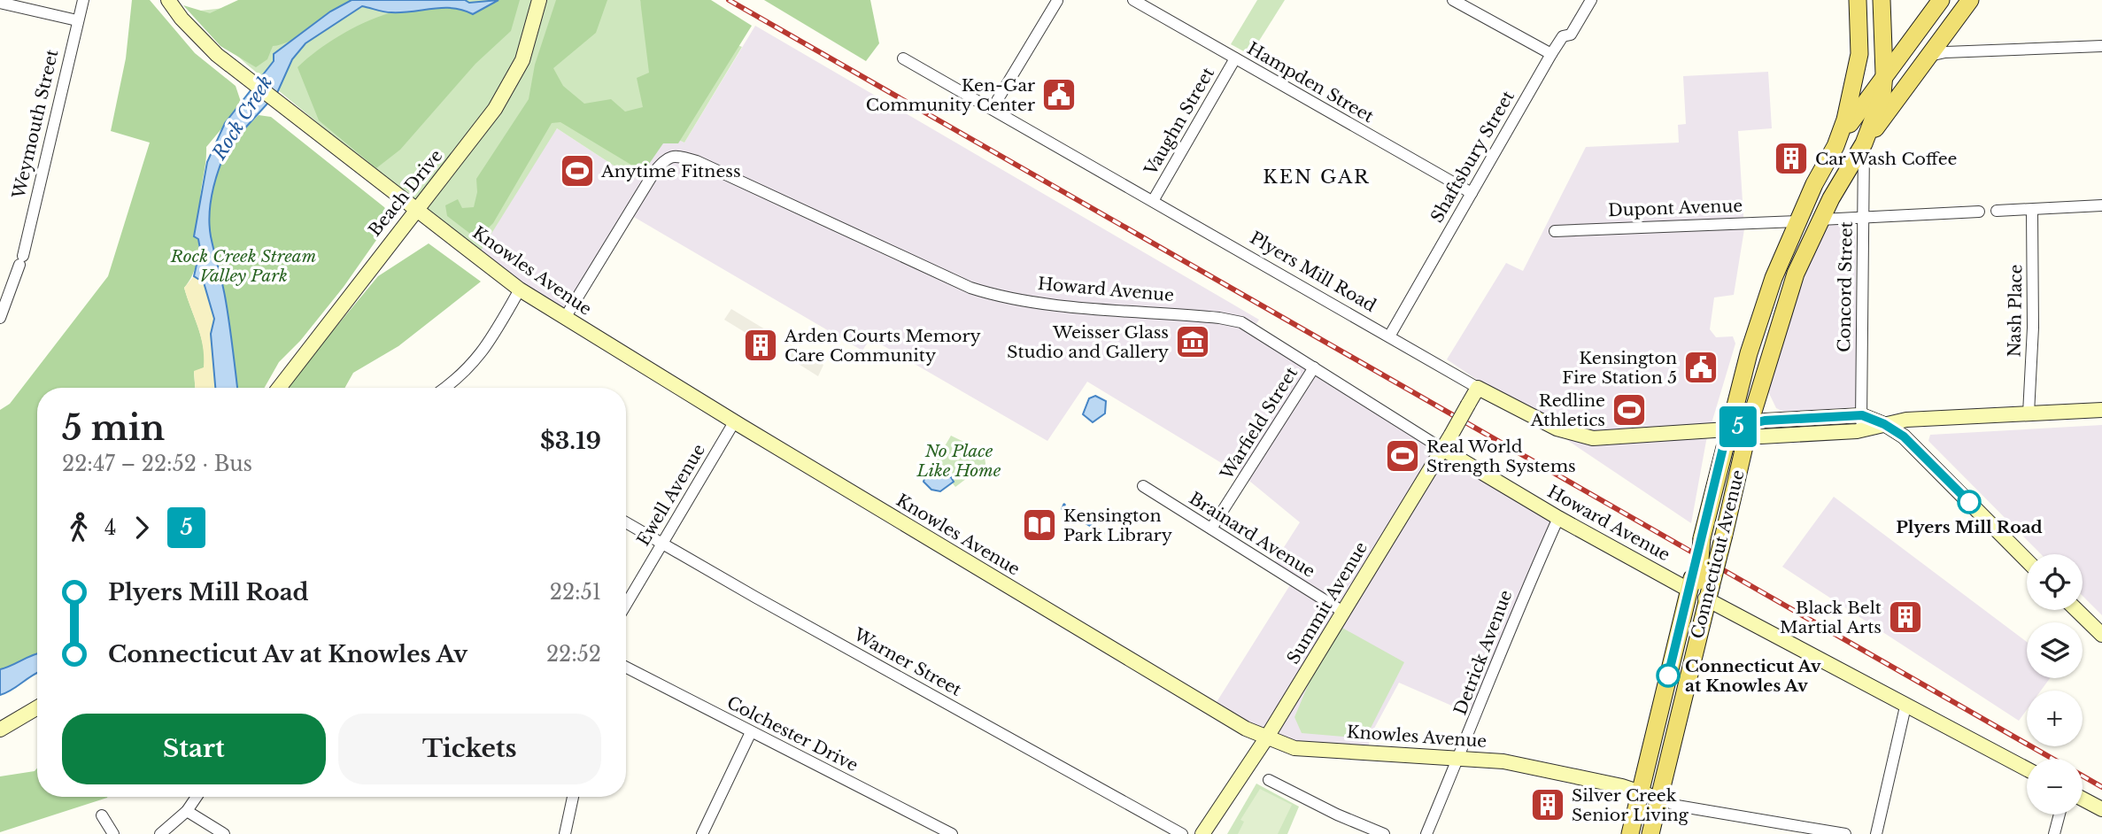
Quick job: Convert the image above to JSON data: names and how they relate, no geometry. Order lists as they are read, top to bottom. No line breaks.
{"streets":{"main road":["Beach Drive","Knowles Avenue","Plyers Mill Road","Howard Avenue","Connecticut Avenue","Summit Avenue"],"street":["Hampden Street","Vaughn Street","Weymouth Street","Shaftsbury Street","Dupont Avenue","Concord Street","Nash Place","Warfield Street","Ewell Avenue","Brainard Avenue","Detrick Avenue","Warner Street","Colchester Drive"]},"crossings":[["Hampden Street","Vaughn Street"],["Hampden Street","Shaftsbury Street"],["Vaughn Street","Plyers Mill Road"],["Shaftsbury Street","Plyers Mill Road"],["Beach Drive","Knowles Avenue"],["Dupont Avenue","Connecticut Avenue"],["Knowles Avenue","Howard Avenue"],["Knowles Avenue","Ewell Avenue"],["Knowles Avenue","Connecticut Avenue"],["Knowles Avenue","Summit Avenue"],["Knowles Avenue","Detrick Avenue"],["Plyers Mill Road","Concord Street"],["Plyers Mill Road","Nash Place"],["Plyers Mill Road","Connecticut Avenue"],["Plyers Mill Road","Summit Avenue"],["Concord Street","Connecticut Avenue"],["Howard Avenue","Warfield Street"],["Howard Avenue","Connecticut Avenue"],["Howard Avenue","Summit Avenue"],["Howard Avenue","Detrick Avenue"],["Warfield Street","Brainard Avenue"],["Ewell Avenue","Warner Street"],["Brainard Avenue","Summit Avenue"]],"districts":["KEN GAR"],"water":["Rock Creek"],"parks":["Rock Creek Stream Valley Park","No Place Like Home"],"places":{"public building":["Ken-Gar Community Center","Kensington Fire Station 5"],"building":["Car Wash Coffee","Arden Courts Memory Care Community","Black Belt Martial Arts","Silver Creek Senior Living"],"sports":["Anytime Fitness","Redline Athletics","Real World Strength Systems"],"museum":["Weisser Glass Studio and Gallery"],"other":["Plyers Mill Road","Connecticut Av at Knowles Av"],"library":["Kensington Park Library"]},"lines":["bus line 5"],"page":{"on_map":"5","heading":["5 min","22:47 – 22:52 · Bus","$3.19"],"legs":["4","5"],"map_buttons":["+","−"],"list":[{"name":"Plyers Mill Road","value":"22:51"},{"name":"Connecticut Av at Knowles Av","value":"22:52"}],"buttons":["Start","Tickets"]}}
